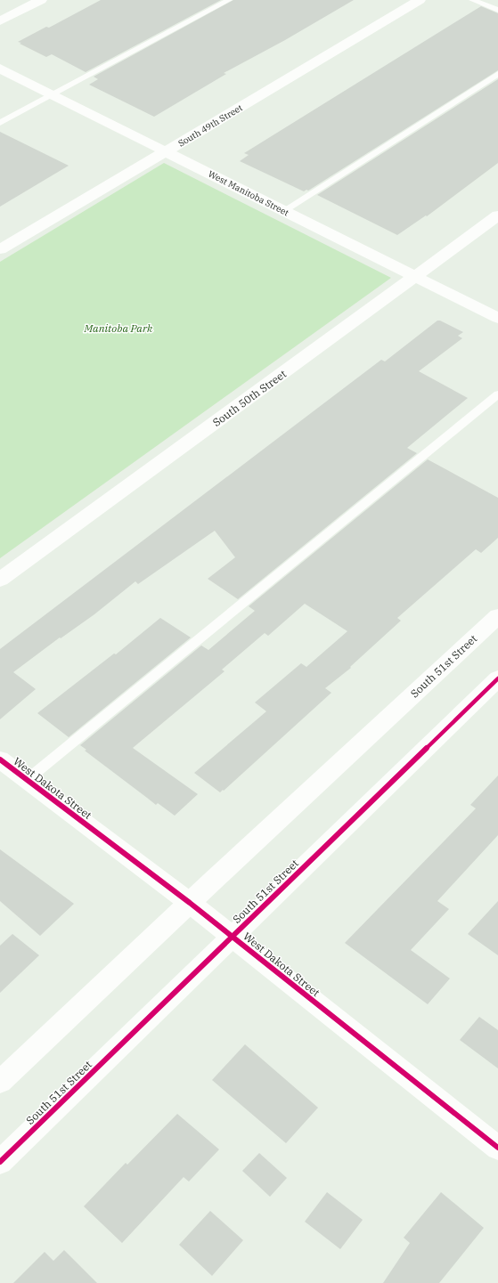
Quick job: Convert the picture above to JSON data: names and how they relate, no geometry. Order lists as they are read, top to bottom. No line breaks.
{"streets":{"street":["South 49th Street","West Manitoba Street","South 50th Street","South 51st Street","West Dakota Street"]},"crossings":[["South 49th Street","West Manitoba Street"],["West Manitoba Street","South 50th Street"],["South 51st Street","West Dakota Street"]],"parks":["Manitoba Park"]}
